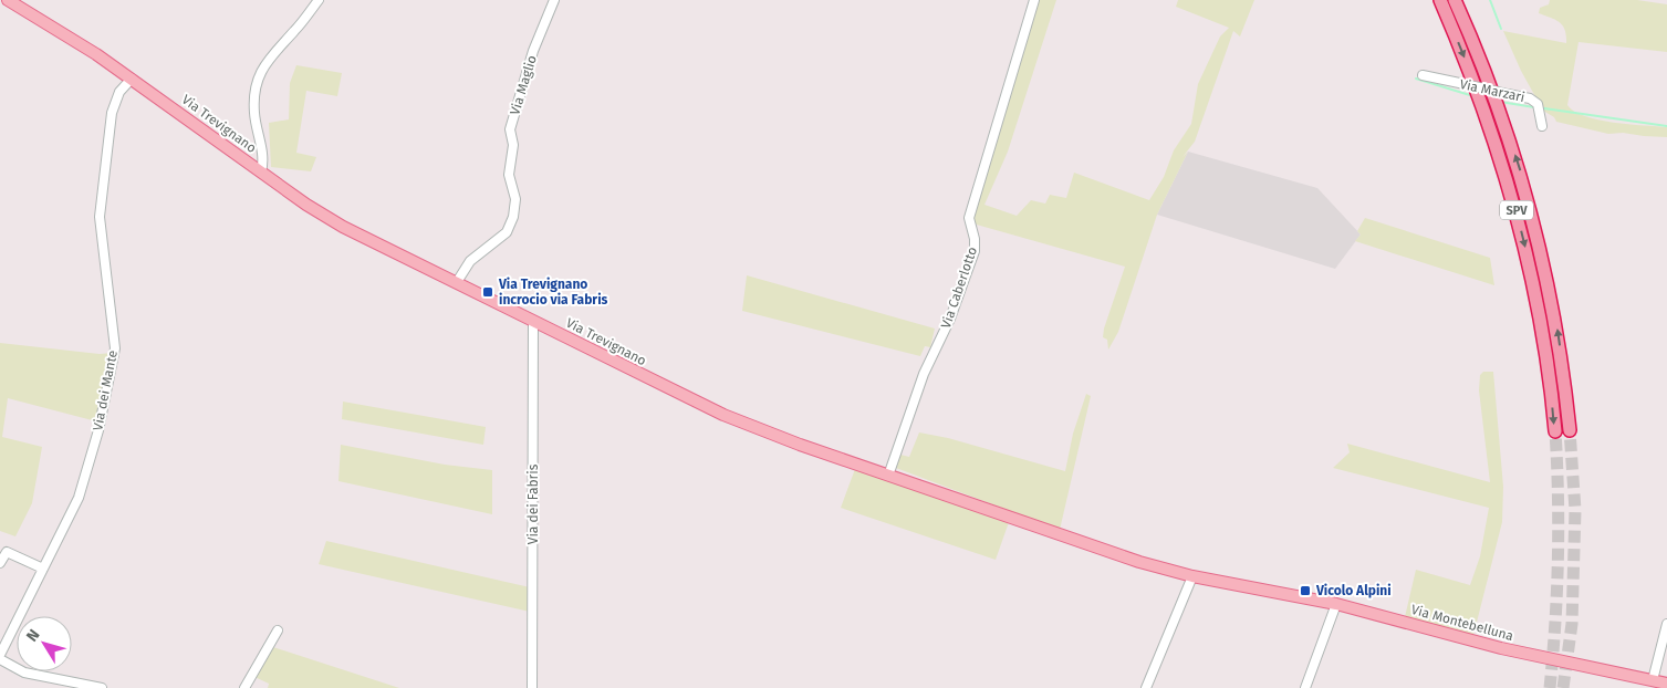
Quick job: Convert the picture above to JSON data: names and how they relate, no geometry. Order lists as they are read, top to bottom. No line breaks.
{"streets":{"highway":["SPV"],"main road":["Via Trevignano","Via Montebelluna"],"street":["Via Maglio","Via Marzari","Via Caberlotto","Via dei Mante","Via dei Fabris"]},"crossings":[["Via Maglio","Via Trevignano"],["Via Trevignano","Via Caberlotto"],["Via Trevignano","Via dei Mante"],["Via Trevignano","Via dei Fabris"],["Via Trevignano","Via Montebelluna"]],"places":{"transit":["Via Trevignano incrocio via Fabris","Vicolo Alpini"]},"north":"top left"}
